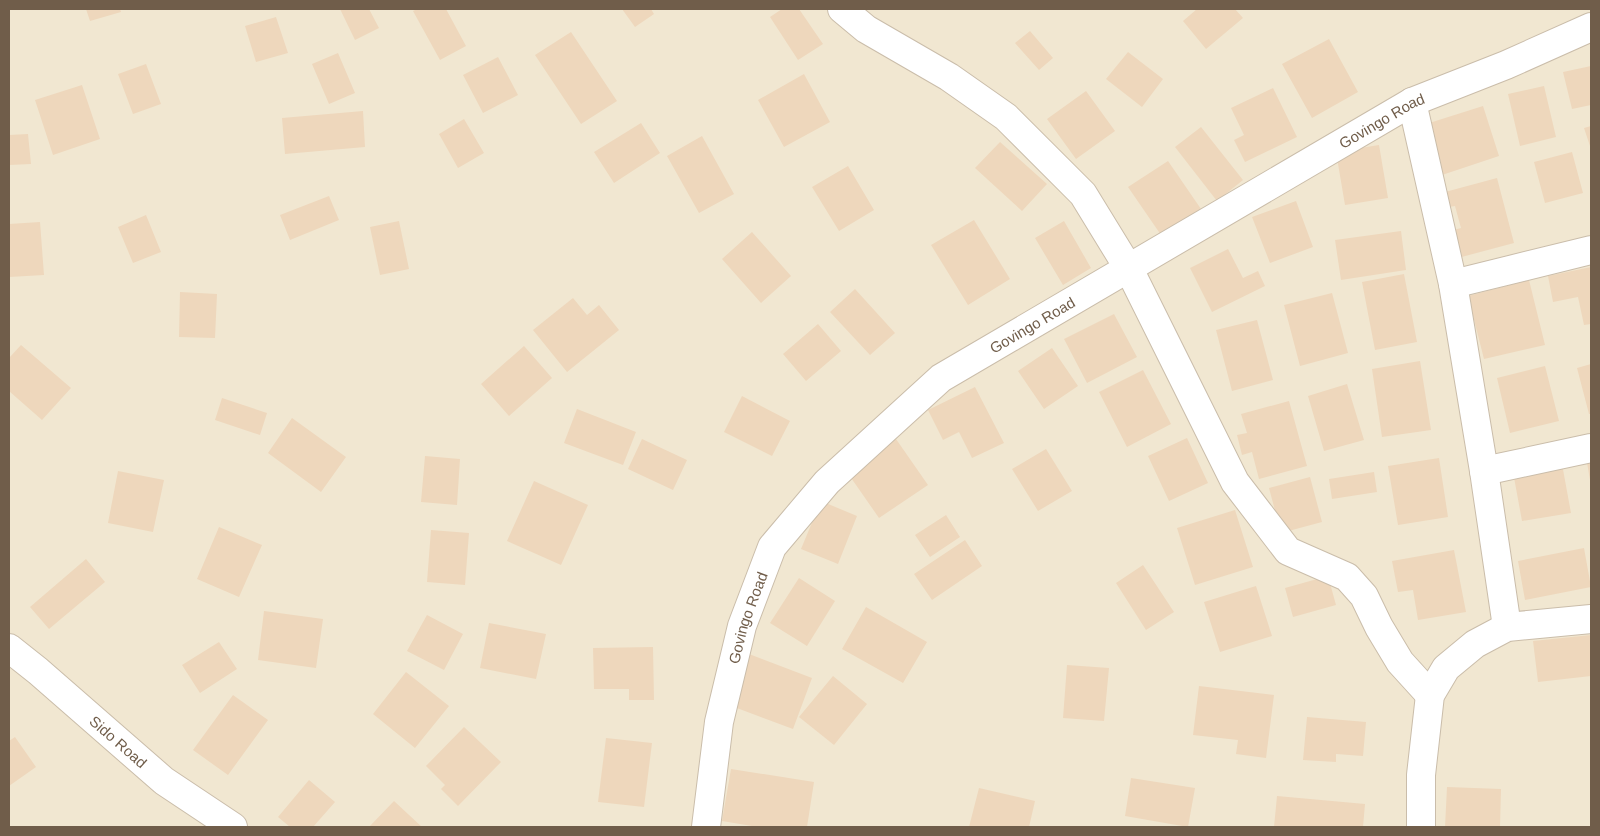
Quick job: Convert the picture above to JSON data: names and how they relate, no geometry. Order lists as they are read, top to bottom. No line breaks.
{"streets":{"street":["Govingo Road","Sido Road"]}}
